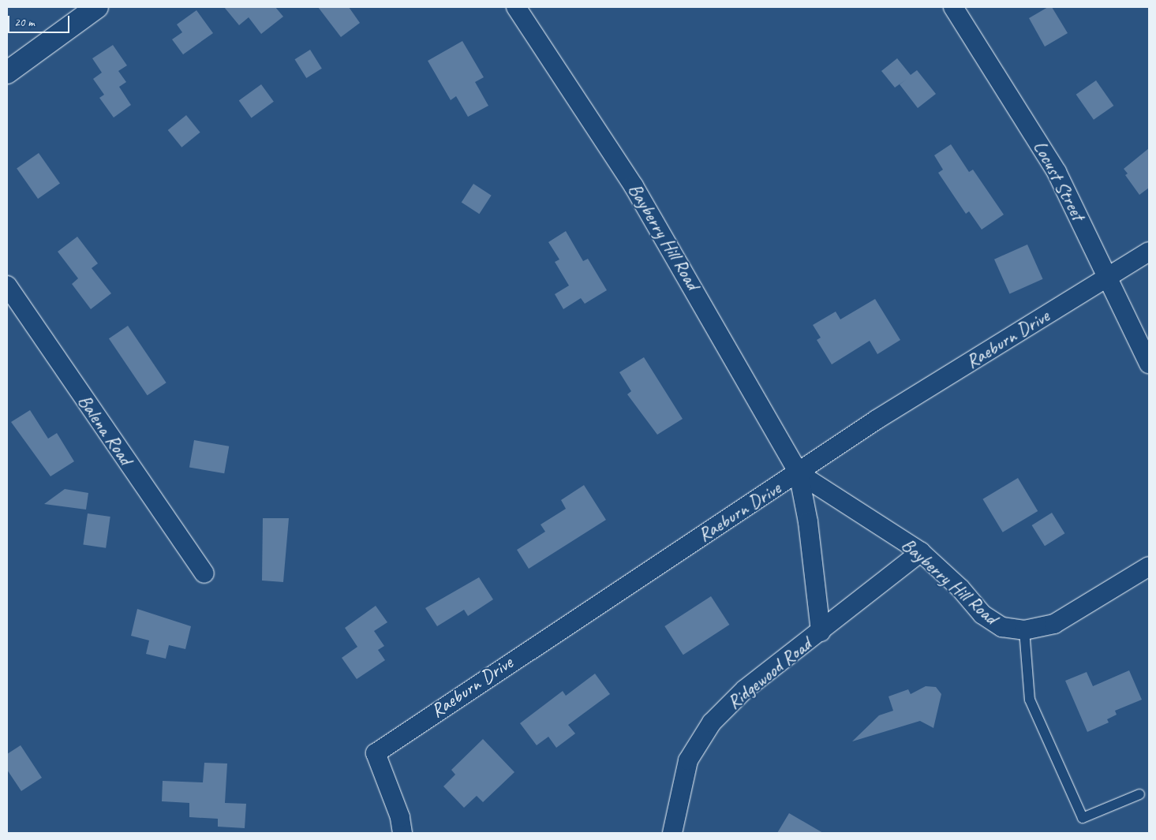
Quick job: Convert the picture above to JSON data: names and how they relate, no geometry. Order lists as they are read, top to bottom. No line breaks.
{"streets":{"street":["Locust Street","Bayberry Hill Road","Raeburn Drive","Balena Road","Ridgewood Road"]},"crossings":[["Locust Street","Raeburn Drive"],["Bayberry Hill Road","Raeburn Drive"],["Bayberry Hill Road","Ridgewood Road"]],"scale_bar":"20 m"}
